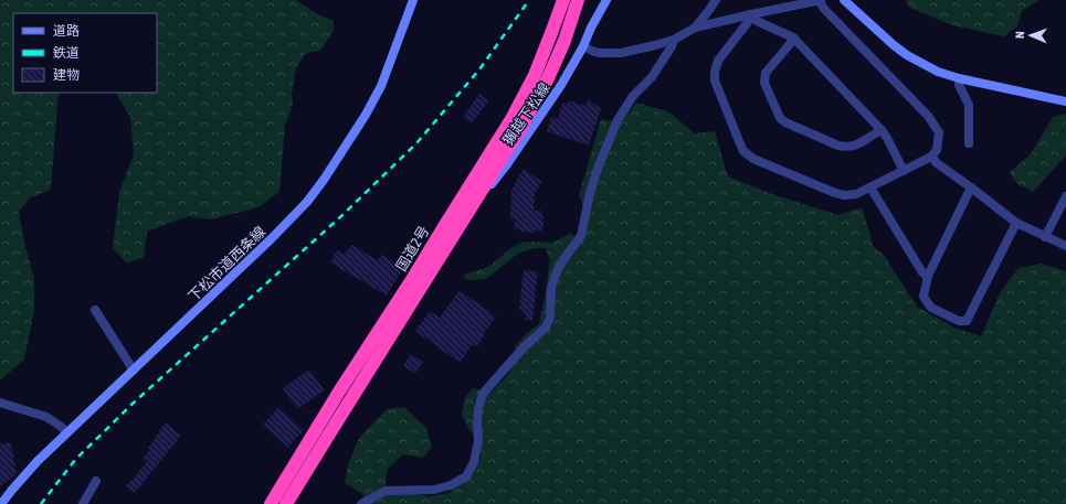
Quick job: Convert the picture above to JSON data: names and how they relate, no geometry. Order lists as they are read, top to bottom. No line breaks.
{"streets":{"highway":["国道2号"],"street":["獺越下松線","下松市道西条線"]},"crossings":[["獺越下松線","国道2号"]],"legend":["道路","鉄道","建物"],"north":"left"}
